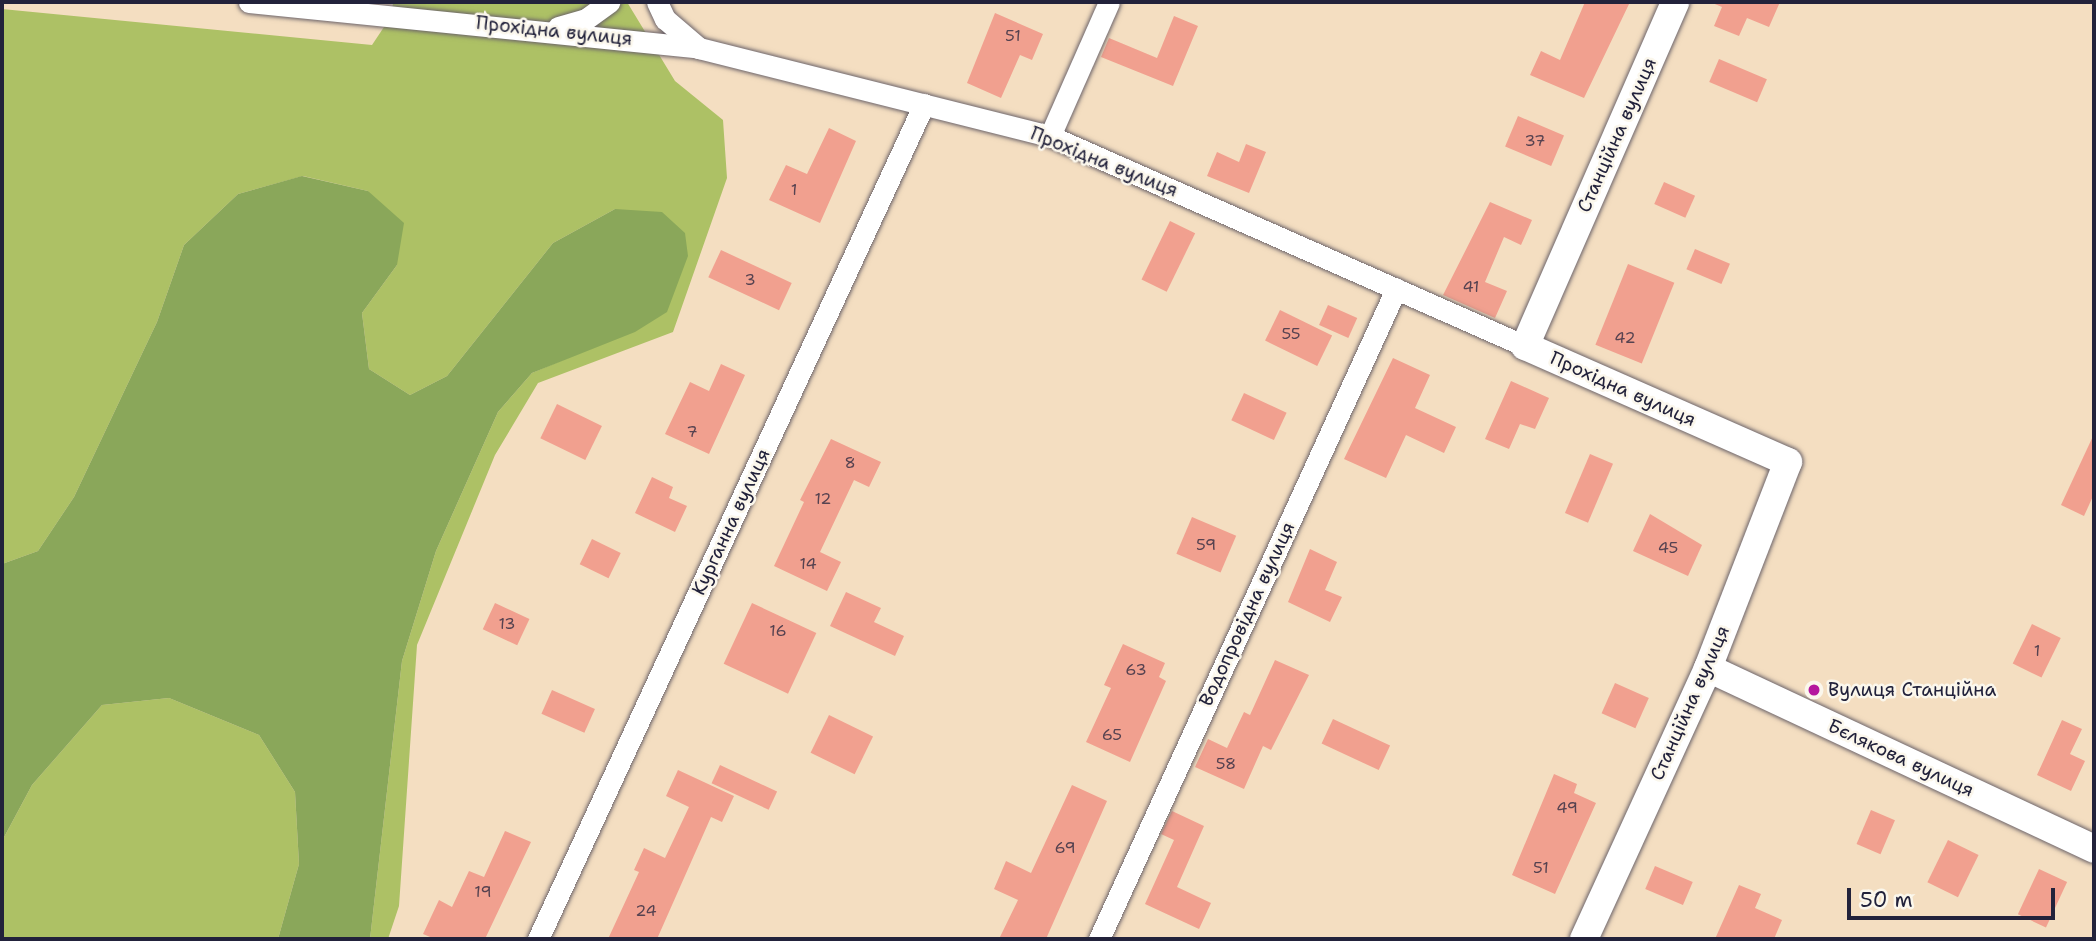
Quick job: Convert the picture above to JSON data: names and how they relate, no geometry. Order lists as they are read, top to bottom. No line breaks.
{"streets":{"street":["Прохідна вулиця","Станційна вулиця","Курганна вулиця","Водопровідна вулиця","Бєлякова вулиця"]},"crossings":[["Прохідна вулиця","Станційна вулиця"],["Прохідна вулиця","Курганна вулиця"],["Прохідна вулиця","Водопровідна вулиця"],["Станційна вулиця","Бєлякова вулиця"]],"places":["Вулиця Станційна"],"house_numbers":["51","37","1","3","41","55","42","7","8","12","59","45","14","13","16","1","63","65","58","49","69","51","19","24"],"scale_bar":"50 m"}
